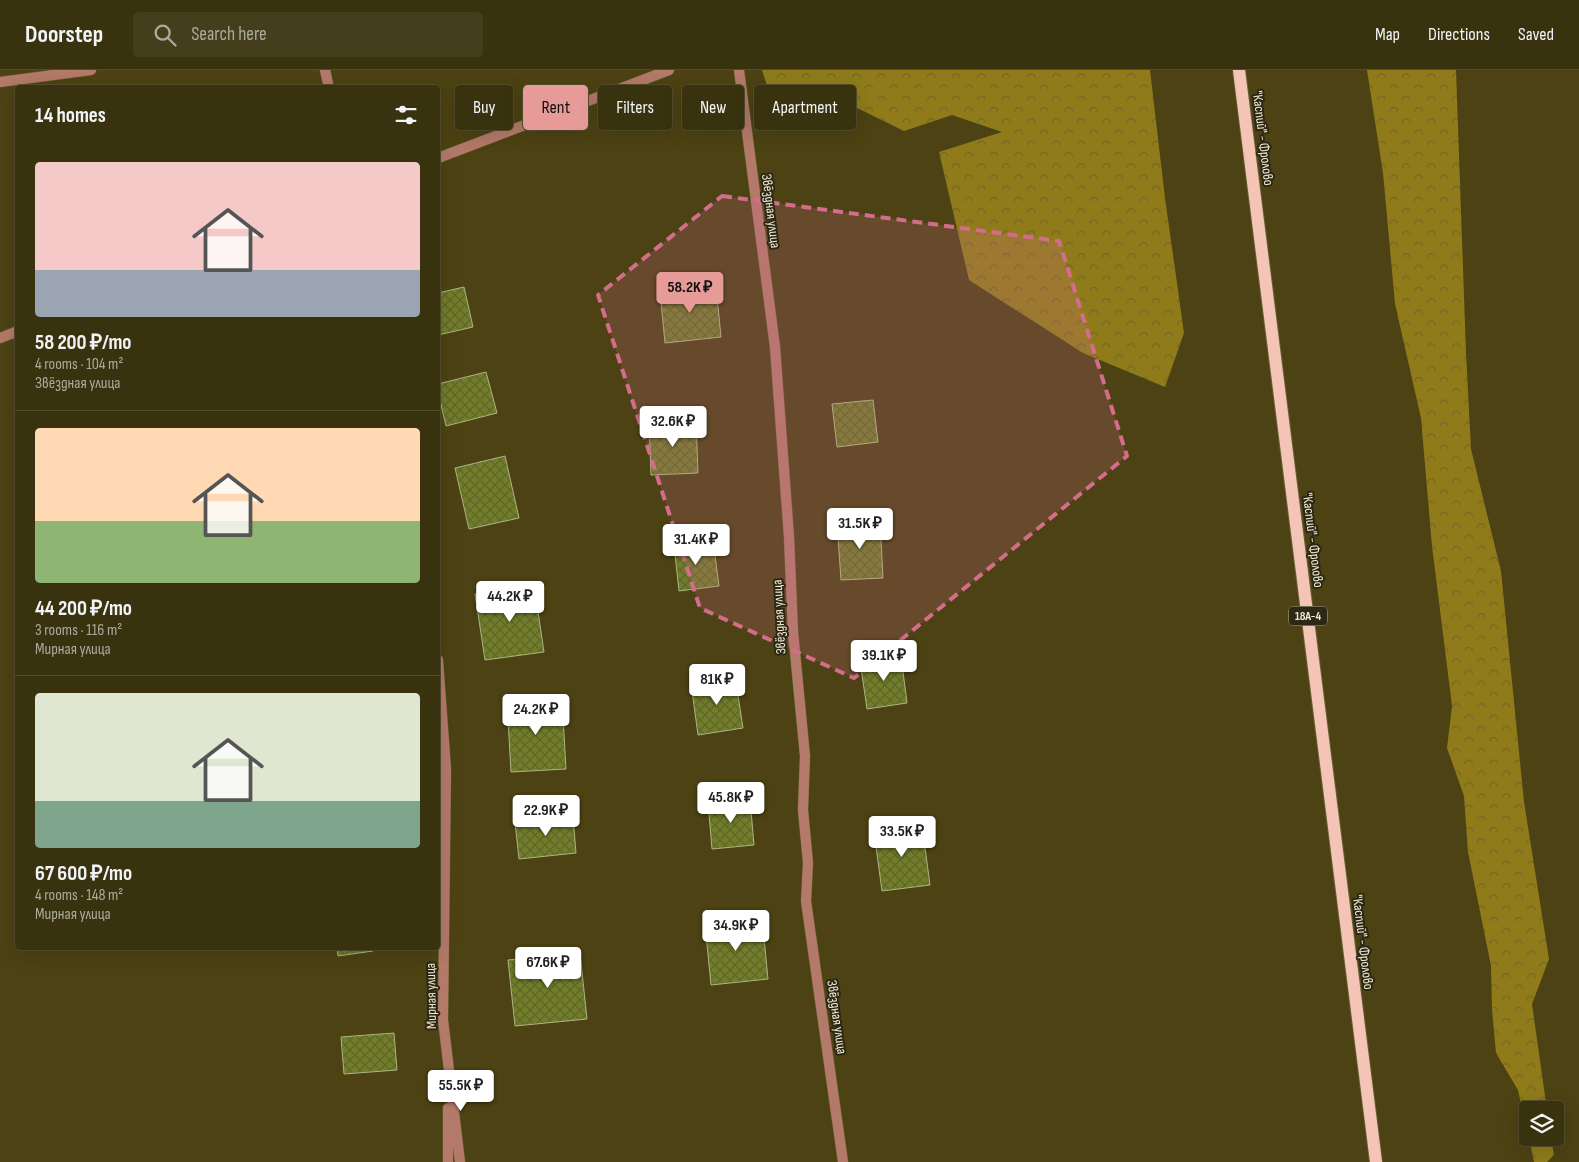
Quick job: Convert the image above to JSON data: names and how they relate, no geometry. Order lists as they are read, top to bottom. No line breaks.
{"streets":{"main road":["\"Каспий\" - Фролово","18А-4"],"street":["Звёздная улица","Мирная улица"]},"page":{"header":"Doorstep","search":"Search here","nav":["Map","Directions","Saved"],"chip":["Buy","Rent","Filters","New","Apartment"],"heading":"14 homes","list":[{"name":"58 200 ₽/mo","note":"4 rooms · 104 m² · Звёздная улица"},{"name":"44 200 ₽/mo","note":"3 rooms · 116 m² · Мирная улица"},{"name":"67 600 ₽/mo","note":"4 rooms · 148 m² · Мирная улица"}],"price":["58.2K ₽","32.6K ₽","31.5K ₽","31.4K ₽","44.2K ₽","39.1K ₽","81K ₽","24.2K ₽","45.8K ₽","22.9K ₽","33.5K ₽","34.9K ₽","67.6K ₽","55.5K ₽"]}}
